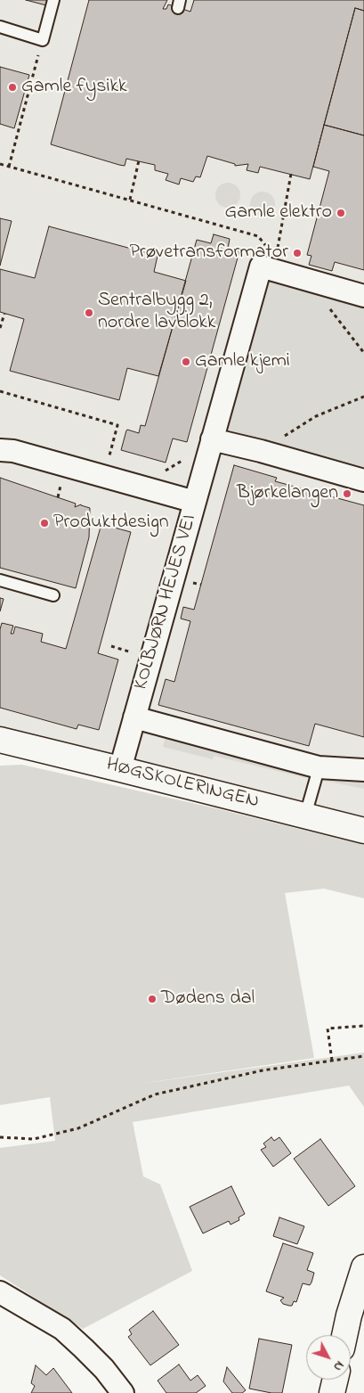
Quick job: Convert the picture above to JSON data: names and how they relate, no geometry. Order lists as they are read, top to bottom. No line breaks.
{"streets":{"street":["KOLBJØRN HEJES VEI","HØGSKOLERINGEN"]},"crossings":[["KOLBJØRN HEJES VEI","HØGSKOLERINGEN"]],"places":["Gamle fysikk","Gamle elektro","Prøvetransformator","Sentralbygg 2, nordre lavblokk","Gamle kjemi","Bjørkelangen","Produktdesign","Dødens dal"],"north":"bottom right"}
